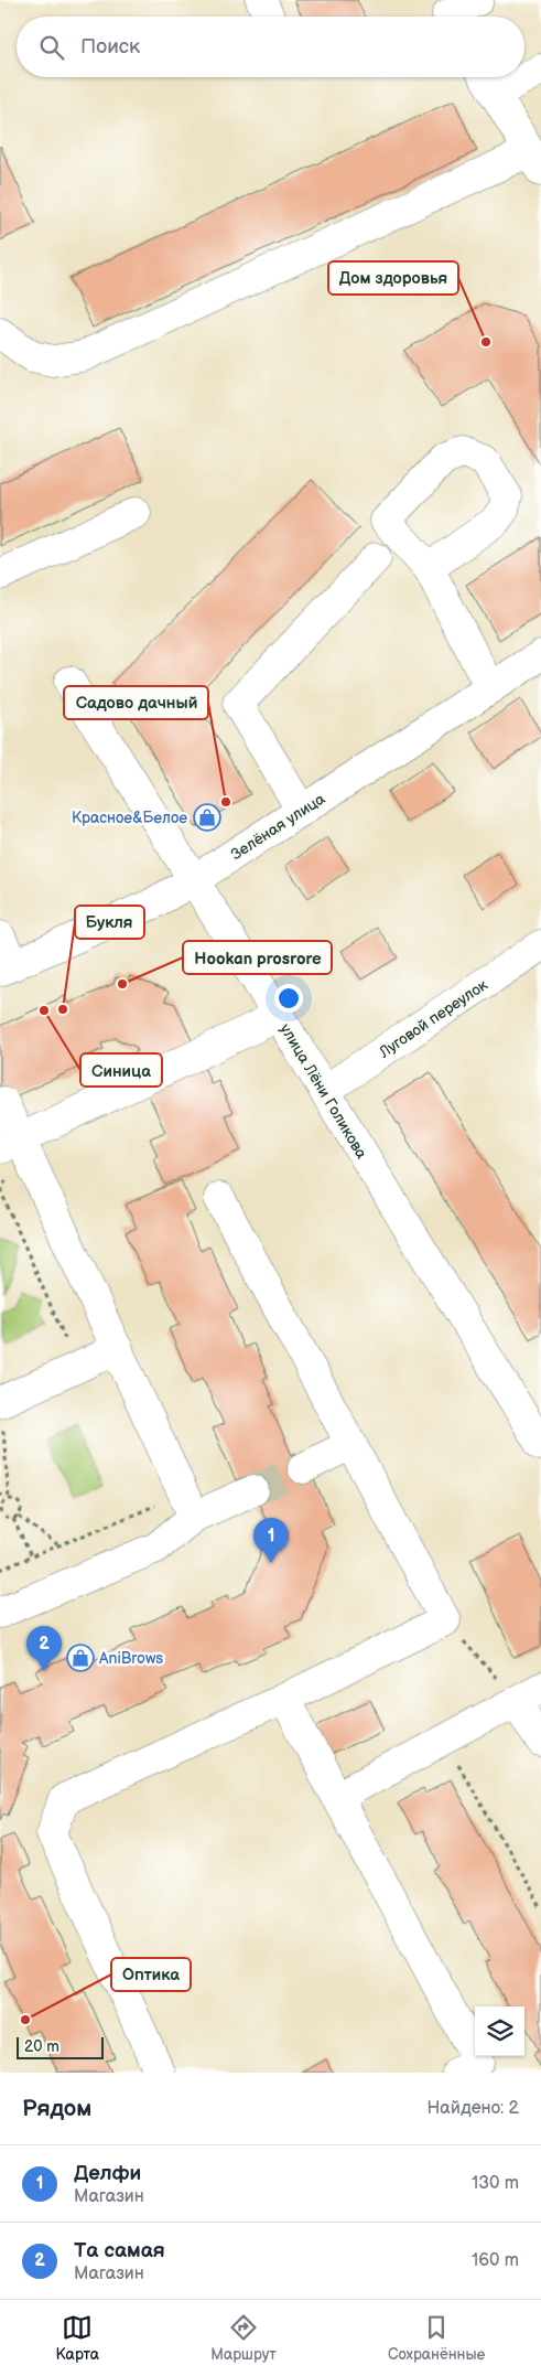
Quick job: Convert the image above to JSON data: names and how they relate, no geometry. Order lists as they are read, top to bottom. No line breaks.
{"streets":{"street":["Зелёная улица","Луговой переулок","улица Лёни Голикова"]},"crossings":[["Зелёная улица","улица Лёни Голикова"],["Луговой переулок","улица Лёни Голикова"]],"places":{"other":["Дом здоровья","Садово дачный","Hookan prosrore","Букля","Синица","Оптика"],"shop":["Красное&Белое","AniBrows"]},"scale_bar":"20 m","page":{"search":"Поиск","pins":["1","2"],"scale":"20 m","heading":["Рядом","Найдено: 2"],"list":[{"mark":"1","name":"Делфи","note":"Магазин","value":"130 m"},{"mark":"2","name":"Та самая","note":"Магазин","value":"160 m"}],"nav":["Карта","Маршрут","Сохранённые"]}}
